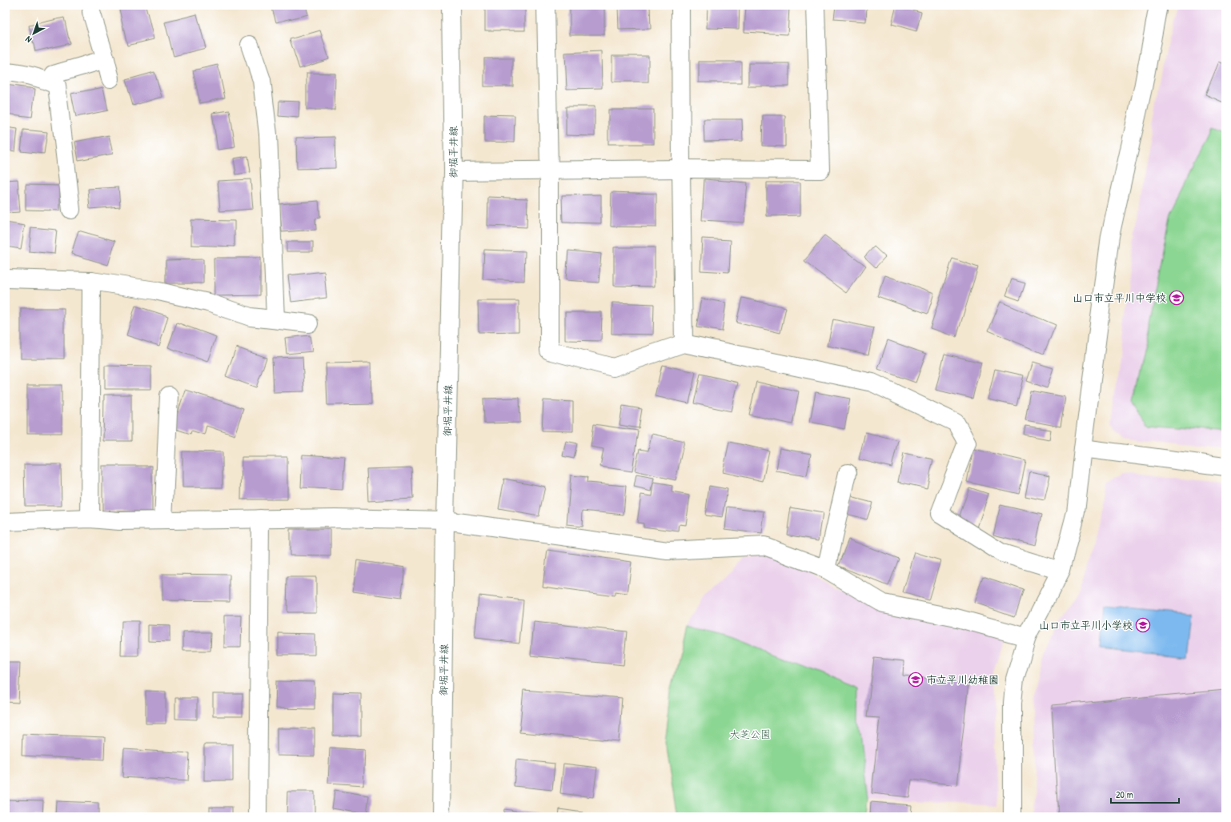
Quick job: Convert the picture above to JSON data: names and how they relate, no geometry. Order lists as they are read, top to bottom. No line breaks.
{"streets":{"street":["御堀平井線"]},"parks":["大芝公園"],"places":{"school or university":["山口市立平川中学校","山口市立平川小学校","市立平川幼稚園"]},"scale_bar":"20 m","north":"bottom left"}
